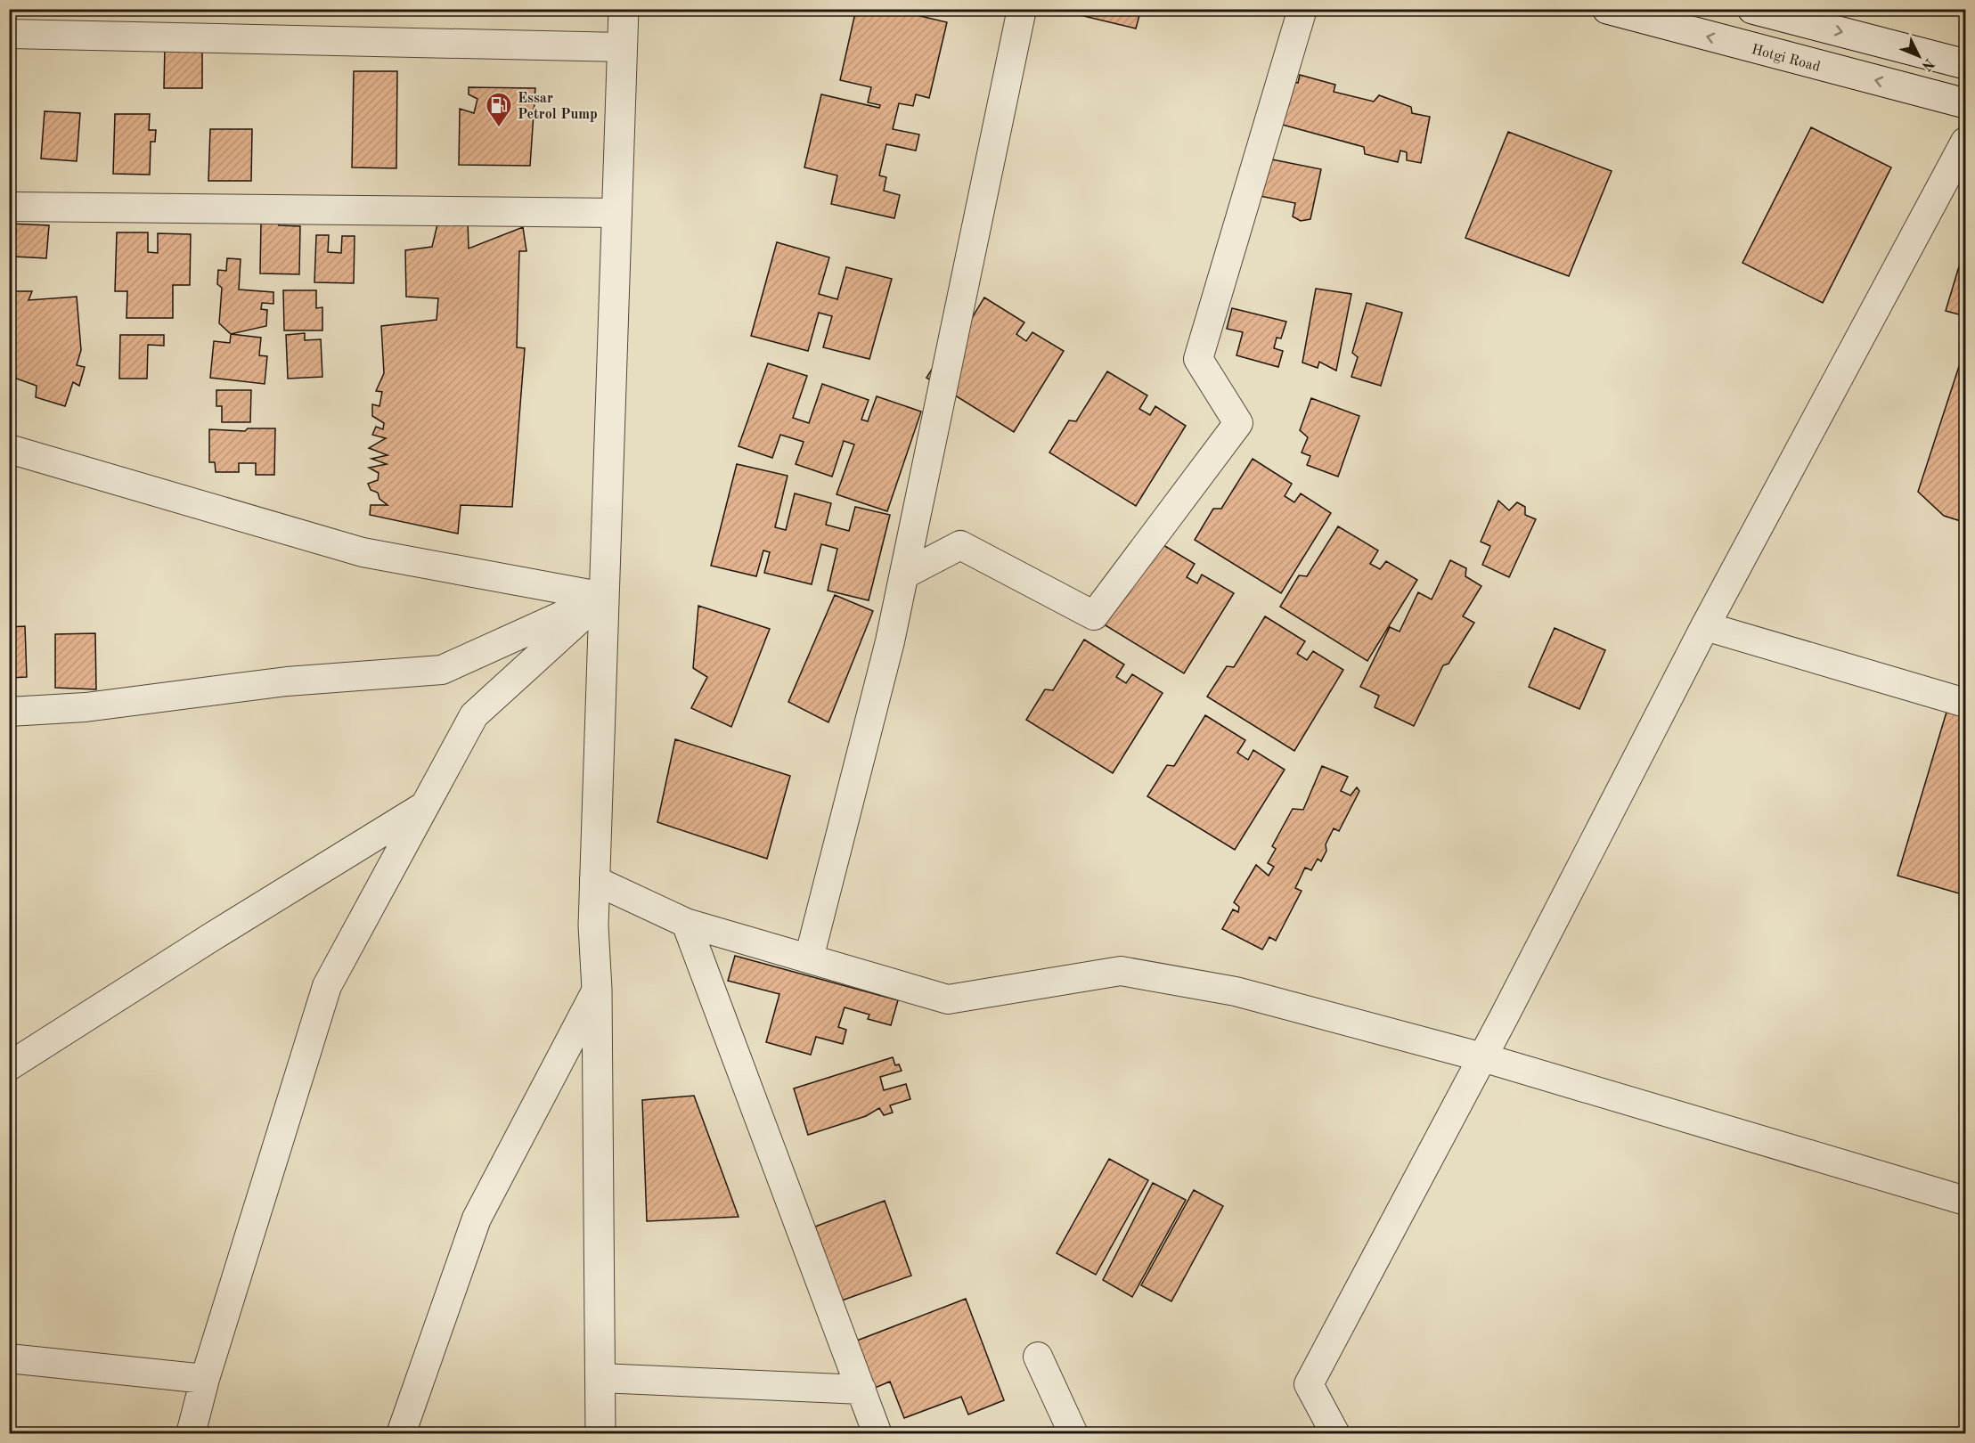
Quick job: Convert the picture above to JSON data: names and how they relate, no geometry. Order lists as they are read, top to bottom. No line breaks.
{"streets":{"street":["Hotgi Road"]},"places":{"fuel station":["Essar Petrol Pump"]},"north":"bottom right"}
